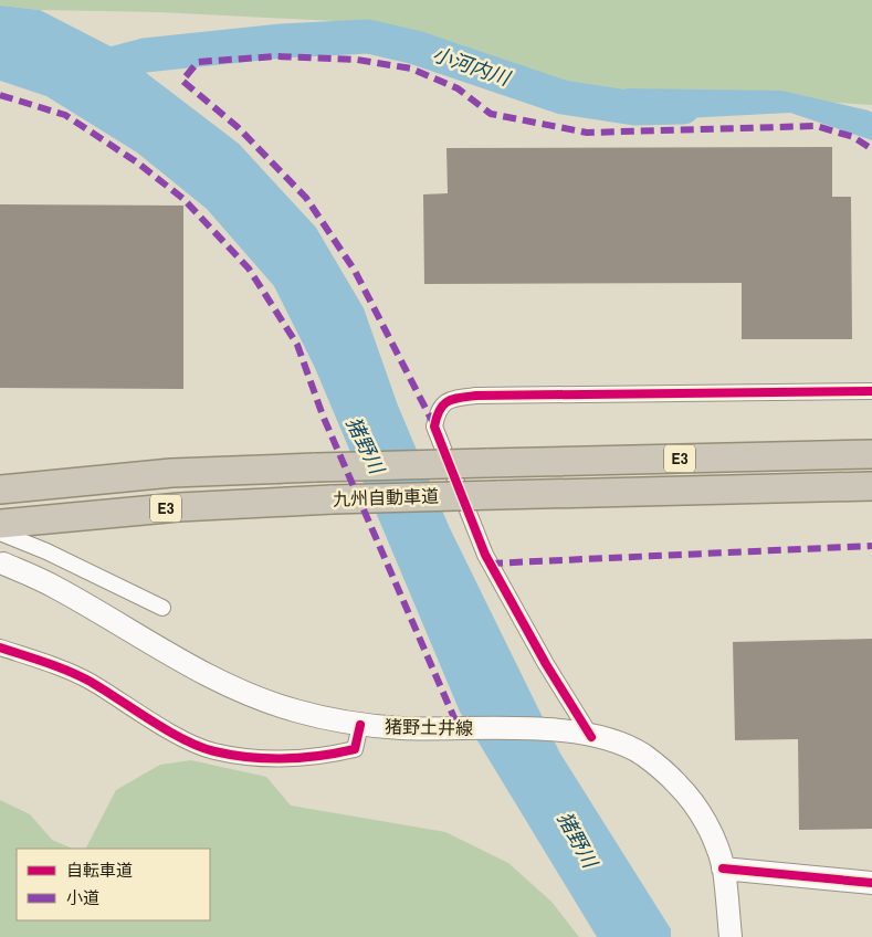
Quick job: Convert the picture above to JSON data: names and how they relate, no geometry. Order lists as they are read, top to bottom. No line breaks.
{"streets":{"highway":["E3","九州自動車道"],"main road":["猪野土井線"]},"water":["小河内川","猪野川"],"legend":["自転車道","小道"]}
